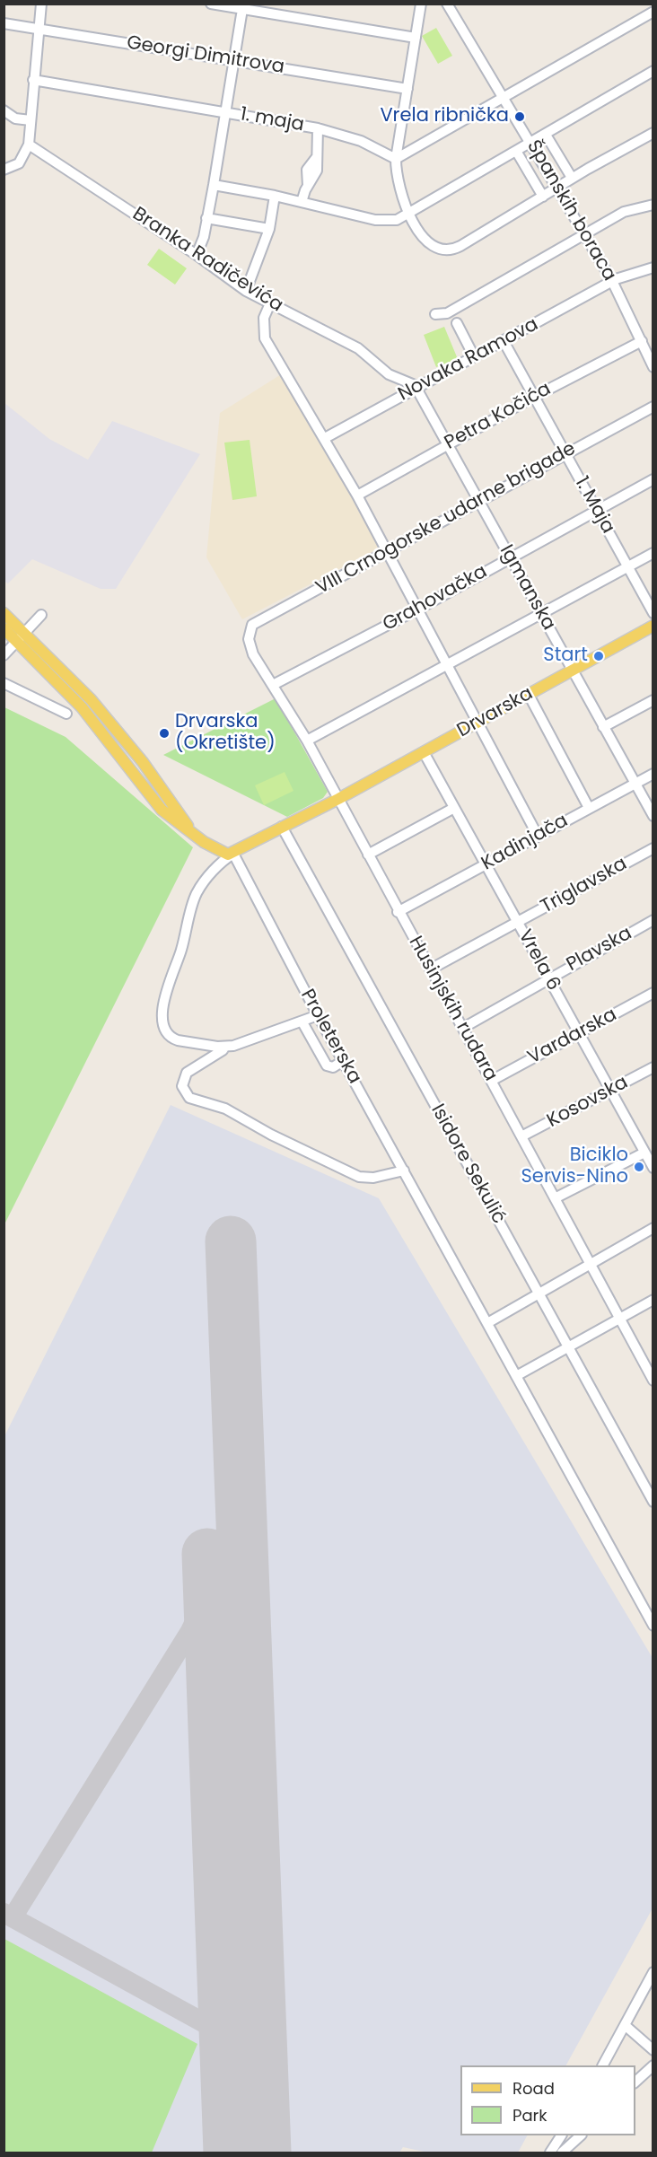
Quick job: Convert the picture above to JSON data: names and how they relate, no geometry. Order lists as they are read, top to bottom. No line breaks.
{"streets":{"main road":["Drvarska"],"street":["Georgi Dimitrova","1. maja","Španskih boraca","Branka Radičevića","Novaka Ramova","Petra Kočića","1. Maja","VIII Crnogorske udarne brigade","Igmanska","Grahovačka","Kadinjača","Triglavska","Plavska","Vrela 6","Husinjskih rudara","Proleterska","Vardarska","Kosovska","Isidore Sekulić"]},"crossings":[["Španskih boraca","Novaka Ramova"],["Španskih boraca","Petra Kočića"],["Branka Radičevića","Novaka Ramova"],["Branka Radičevića","Igmanska"],["Novaka Ramova","1. Maja"],["Novaka Ramova","Igmanska"],["Petra Kočića","1. Maja"],["Petra Kočića","Igmanska"],["1. Maja","VIII Crnogorske udarne brigade"],["1. Maja","Grahovačka"],["VIII Crnogorske udarne brigade","Igmanska"],["VIII Crnogorske udarne brigade","Husinjskih rudara"],["Igmanska","Grahovačka"],["Igmanska","Drvarska"],["Igmanska","Kadinjača"],["Grahovačka","Husinjskih rudara"],["Drvarska","Vrela 6"],["Drvarska","Husinjskih rudara"],["Kadinjača","Vrela 6"],["Kadinjača","Husinjskih rudara"],["Triglavska","Vrela 6"],["Triglavska","Husinjskih rudara"],["Plavska","Vrela 6"],["Plavska","Husinjskih rudara"],["Vrela 6","Vardarska"],["Vrela 6","Kosovska"],["Husinjskih rudara","Vardarska"],["Husinjskih rudara","Kosovska"]],"places":["Vrela ribnička","Start","Drvarska (Okretište)","Biciklo Servis-Nino"],"legend":["Road","Park"]}
